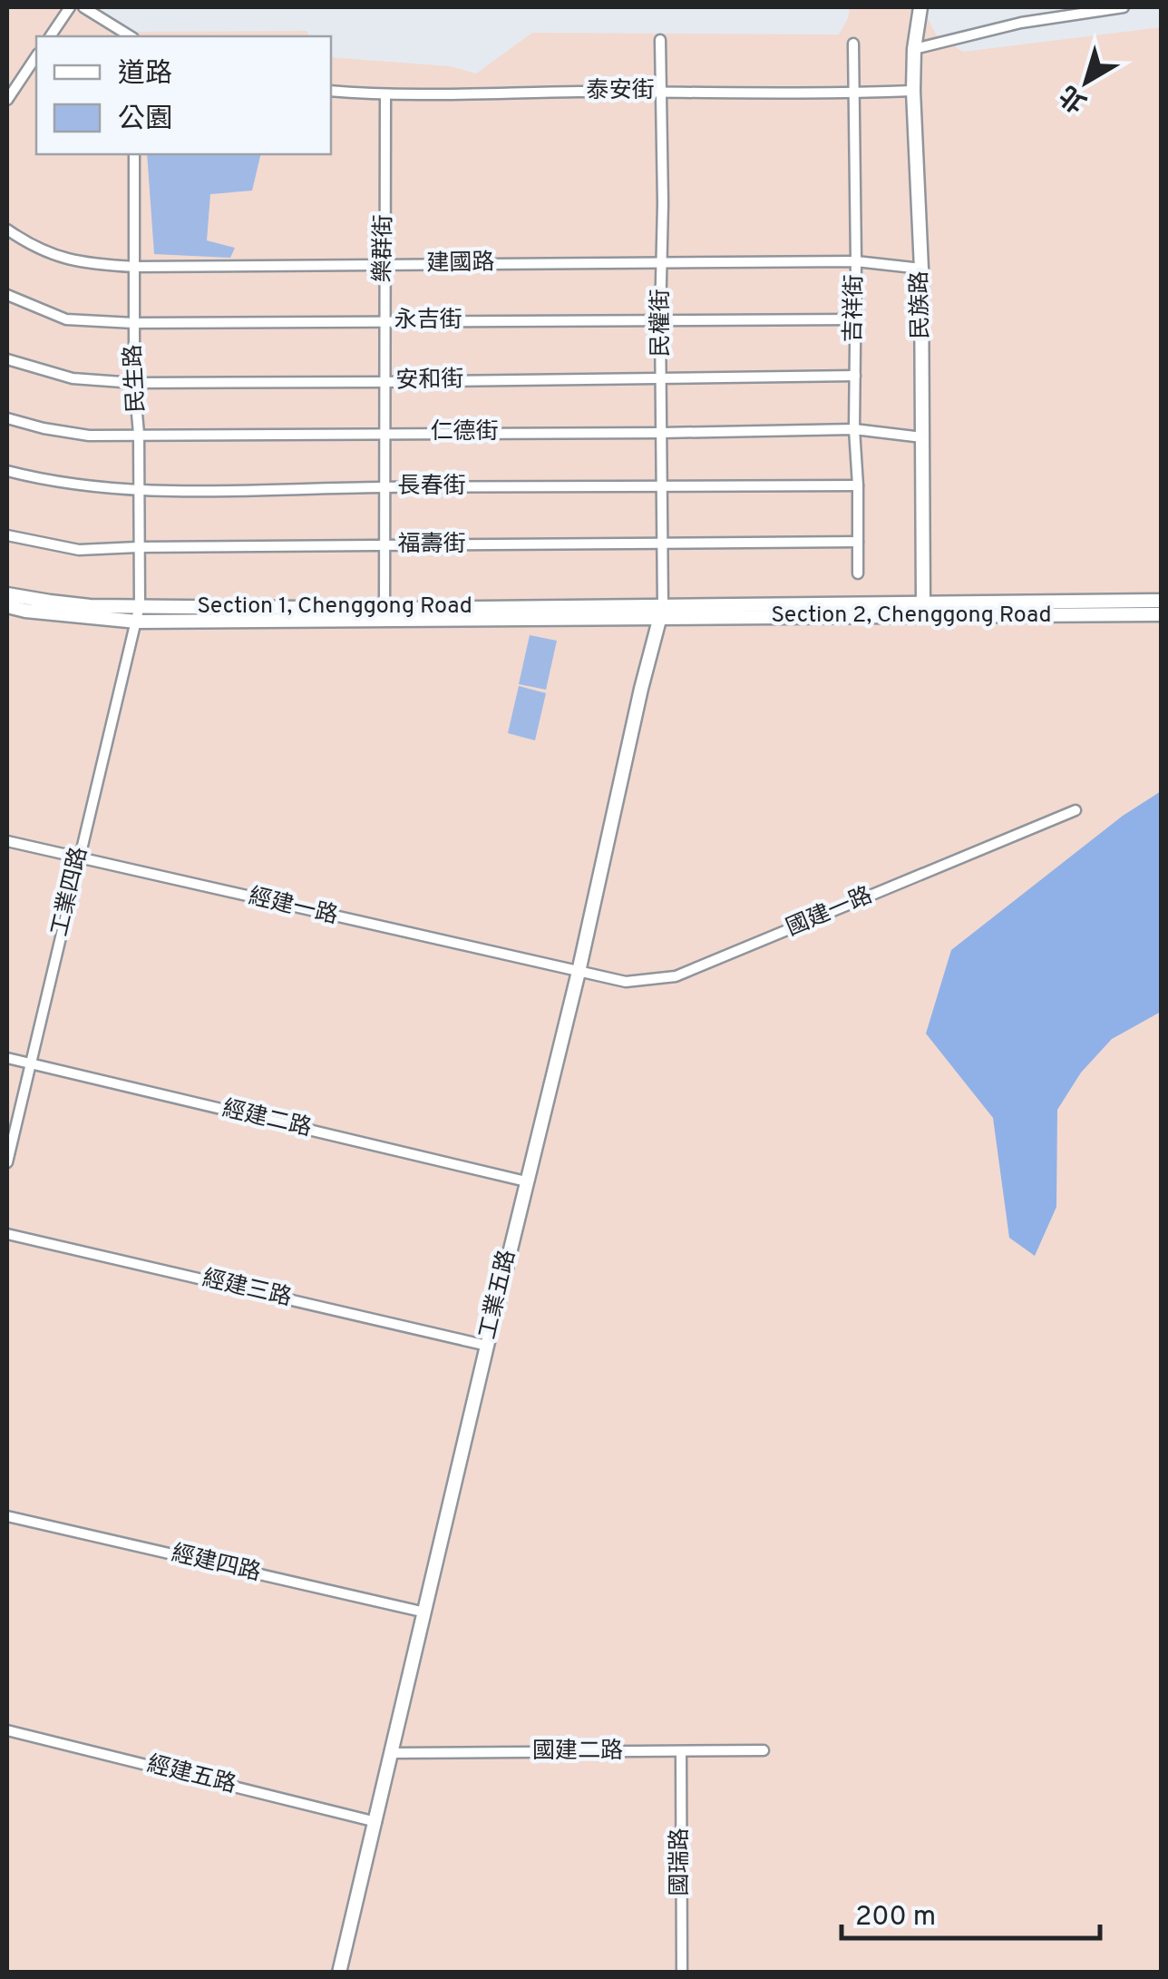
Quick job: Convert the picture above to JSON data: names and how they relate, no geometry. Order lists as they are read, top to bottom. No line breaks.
{"streets":{"street":["泰安街","樂群街","建國路","民族路","吉祥街","永吉街","民權街","民生路","安和街","仁德街","長春街","福壽街","Section 1, Chenggong Road","Section 2, Chenggong Road","工業四路","經建一路","國建一路","經建二路","經建三路","工業五路","經建四路","國建二路","經建五路","國瑞路"]},"crossings":[["泰安街","樂群街"],["泰安街","民族路"],["泰安街","吉祥街"],["泰安街","民權街"],["樂群街","建國路"],["樂群街","永吉街"],["樂群街","安和街"],["樂群街","仁德街"],["樂群街","長春街"],["樂群街","福壽街"],["樂群街","Section 1, Chenggong Road"],["建國路","民族路"],["建國路","吉祥街"],["建國路","民權街"],["建國路","民生路"],["民族路","仁德街"],["民族路","Section 2, Chenggong Road"],["吉祥街","永吉街"],["吉祥街","安和街"],["吉祥街","仁德街"],["吉祥街","長春街"],["吉祥街","福壽街"],["永吉街","民權街"],["永吉街","民生路"],["民權街","安和街"],["民權街","仁德街"],["民權街","長春街"],["民權街","福壽街"],["民權街","Section 1, Chenggong Road"],["民權街","Section 2, Chenggong Road"],["民權街","工業五路"],["民生路","安和街"],["民生路","仁德街"],["民生路","長春街"],["民生路","福壽街"],["民生路","Section 1, Chenggong Road"],["民生路","工業四路"],["Section 1, Chenggong Road","Section 2, Chenggong Road"],["Section 1, Chenggong Road","工業四路"],["Section 1, Chenggong Road","工業五路"],["Section 2, Chenggong Road","工業五路"],["工業四路","經建一路"],["工業四路","經建二路"],["經建一路","國建一路"],["經建一路","工業五路"],["國建一路","工業五路"],["經建二路","工業五路"],["經建三路","工業五路"],["工業五路","經建四路"],["工業五路","國建二路"],["工業五路","經建五路"],["國建二路","國瑞路"]],"legend":["道路","公園"],"scale_bar":"200 m","north":"bottom left"}
